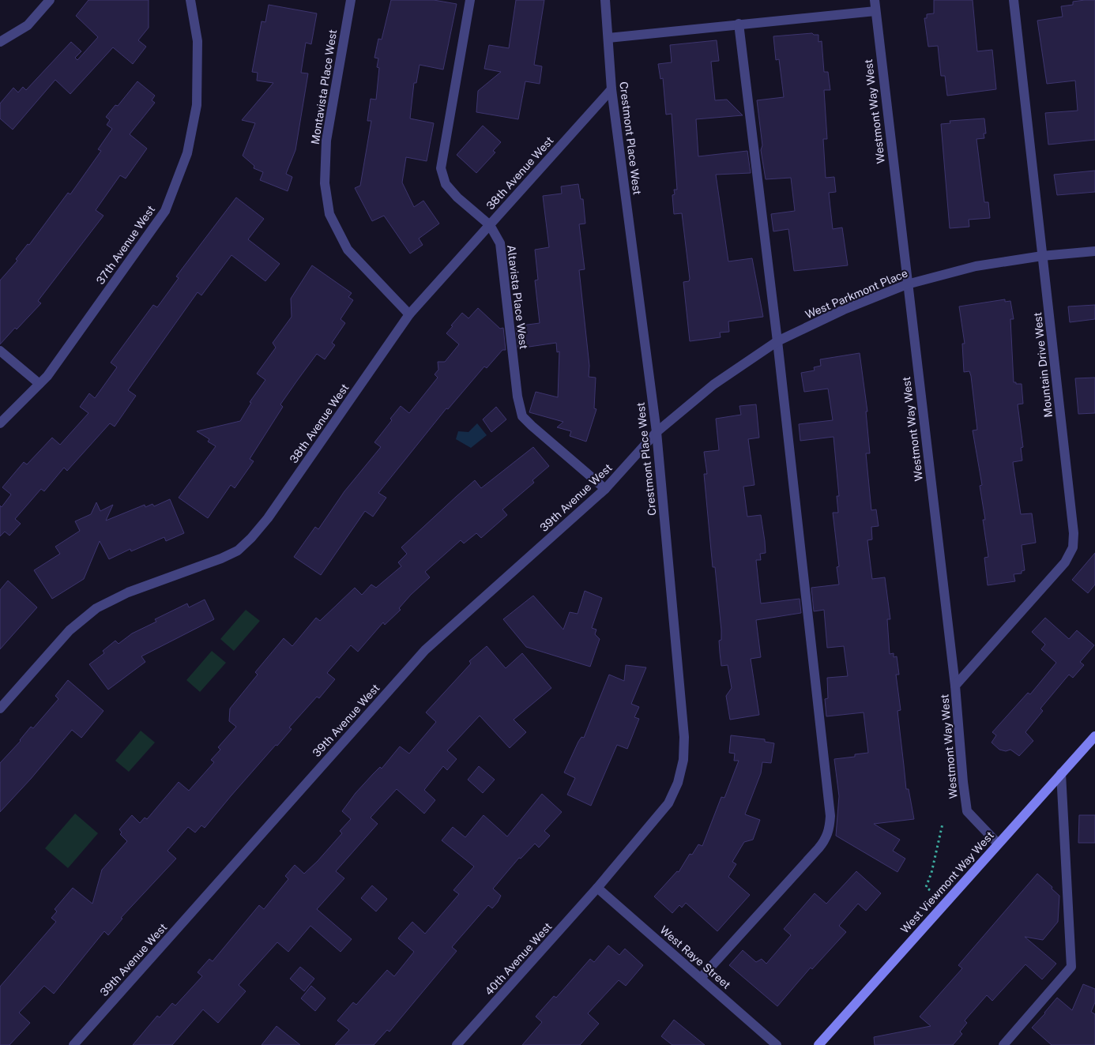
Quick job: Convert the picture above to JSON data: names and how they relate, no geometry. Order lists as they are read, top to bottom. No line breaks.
{"streets":{"street":["Montavista Place West","Westmont Way West","Crestmont Place West","38th Avenue West","37th Avenue West","West Parkmont Place","Altavista Place West","Mountain Drive West","39th Avenue West","West Viewmont Way West","West Raye Street","40th Avenue West"]},"crossings":[["Montavista Place West","38th Avenue West"],["Westmont Way West","West Parkmont Place"],["Westmont Way West","Mountain Drive West"],["Westmont Way West","West Viewmont Way West"],["Crestmont Place West","38th Avenue West"],["Crestmont Place West","West Parkmont Place"],["Crestmont Place West","39th Avenue West"],["Crestmont Place West","West Raye Street"],["Crestmont Place West","40th Avenue West"],["38th Avenue West","Altavista Place West"],["West Parkmont Place","Mountain Drive West"],["West Parkmont Place","39th Avenue West"],["Altavista Place West","39th Avenue West"],["West Raye Street","40th Avenue West"]]}
